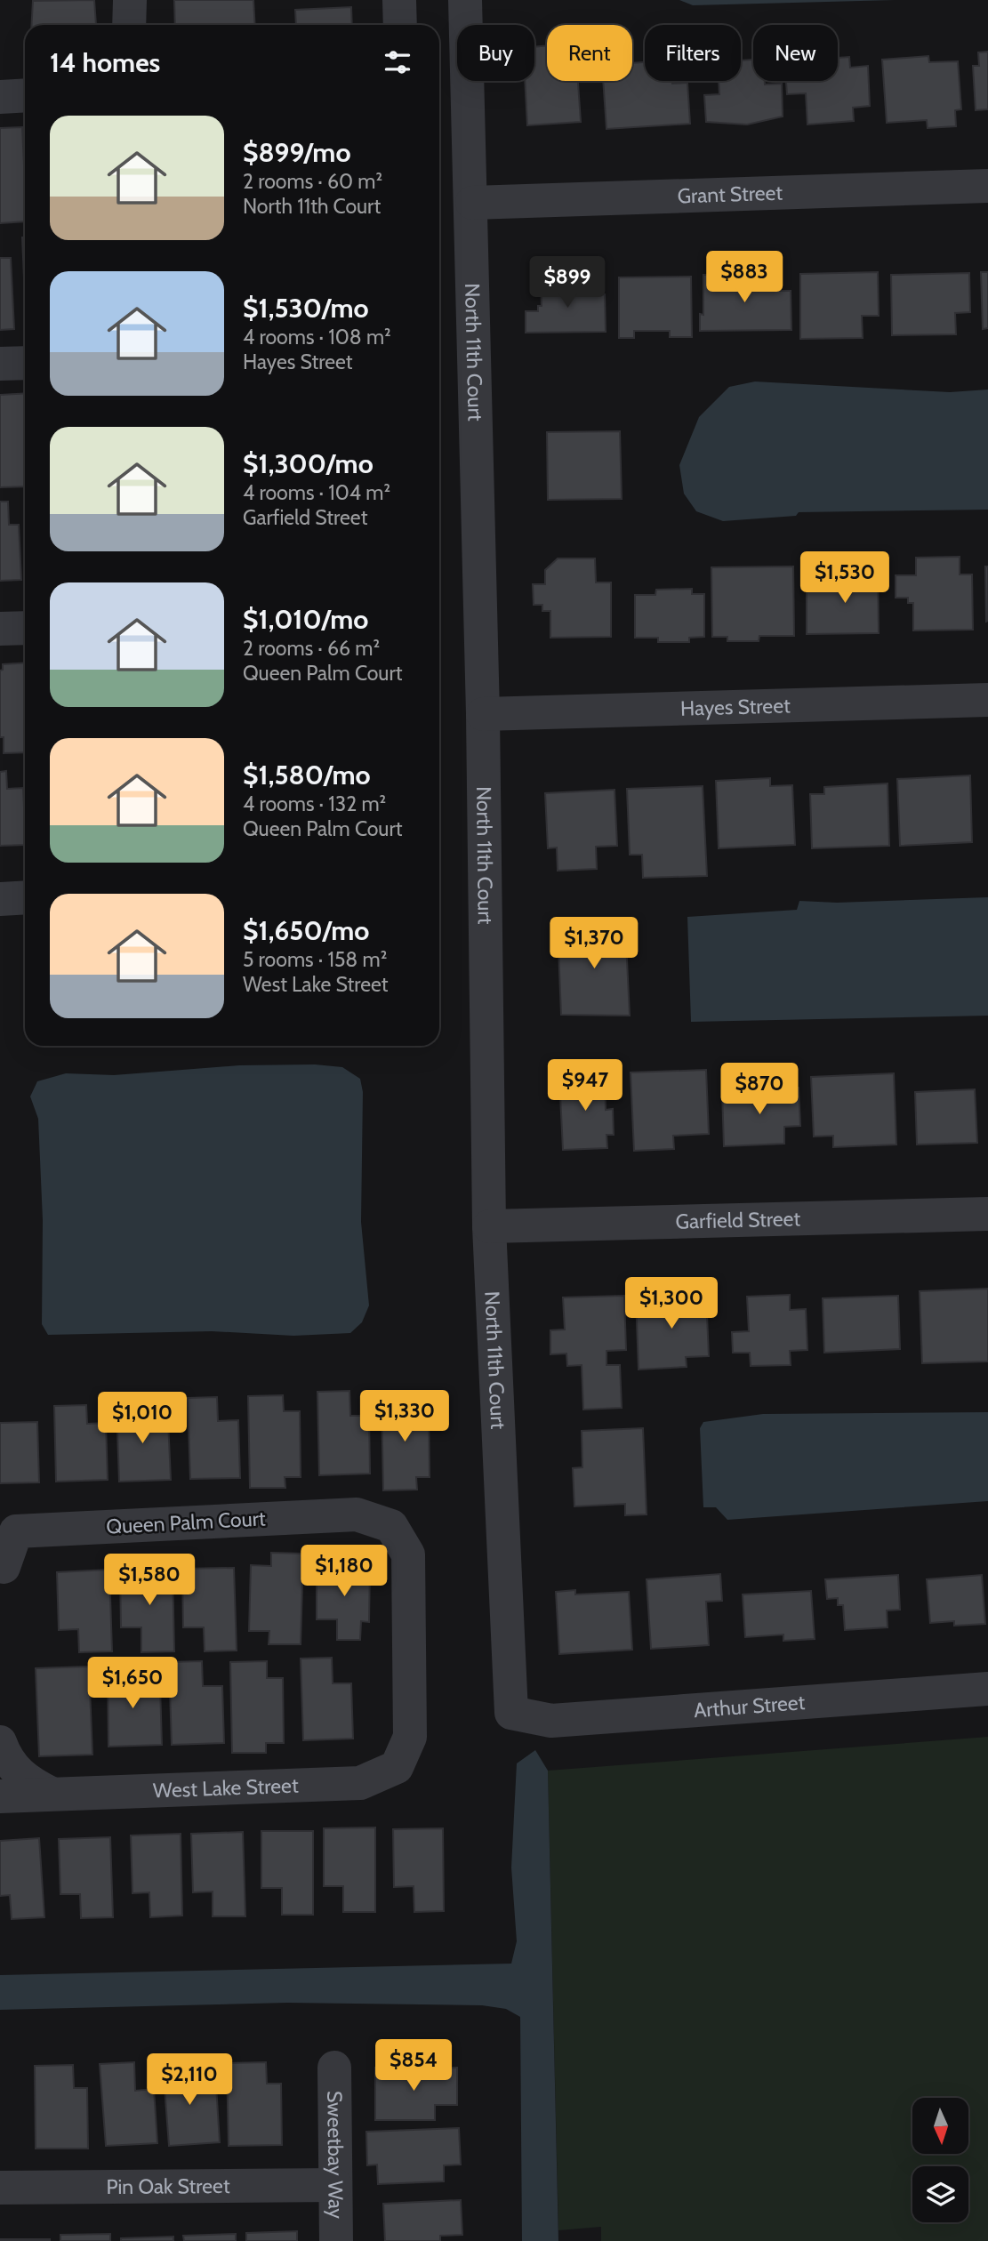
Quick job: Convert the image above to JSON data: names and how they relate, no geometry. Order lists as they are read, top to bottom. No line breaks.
{"streets":{"street":["Grant Street","North 11th Court","Hayes Street","Garfield Street","Queen Palm Court","Arthur Street","West Lake Street","Sweetbay Way","Pin Oak Street"]},"crossings":[["Grant Street","North 11th Court"],["North 11th Court","Hayes Street"],["North 11th Court","Garfield Street"],["North 11th Court","Arthur Street"],["Queen Palm Court","West Lake Street"],["Sweetbay Way","Pin Oak Street"]],"north":"bottom","page":{"chip":["Buy","Rent","Filters","New"],"heading":"14 homes","list":[{"name":"$899/mo","note":"2 rooms · 60 m² · North 11th Court"},{"name":"$1,530/mo","note":"4 rooms · 108 m² · Hayes Street"},{"name":"$1,300/mo","note":"4 rooms · 104 m² · Garfield Street"},{"name":"$1,010/mo","note":"2 rooms · 66 m² · Queen Palm Court"},{"name":"$1,580/mo","note":"4 rooms · 132 m² · Queen Palm Court"},{"name":"$1,650/mo","note":"5 rooms · 158 m² · West Lake Street"}],"price":["$883","$899","$1,530","$1,370","$947","$870","$1,300","$1,330","$1,010","$1,180","$1,580","$1,650","$854","$2,110"]}}
